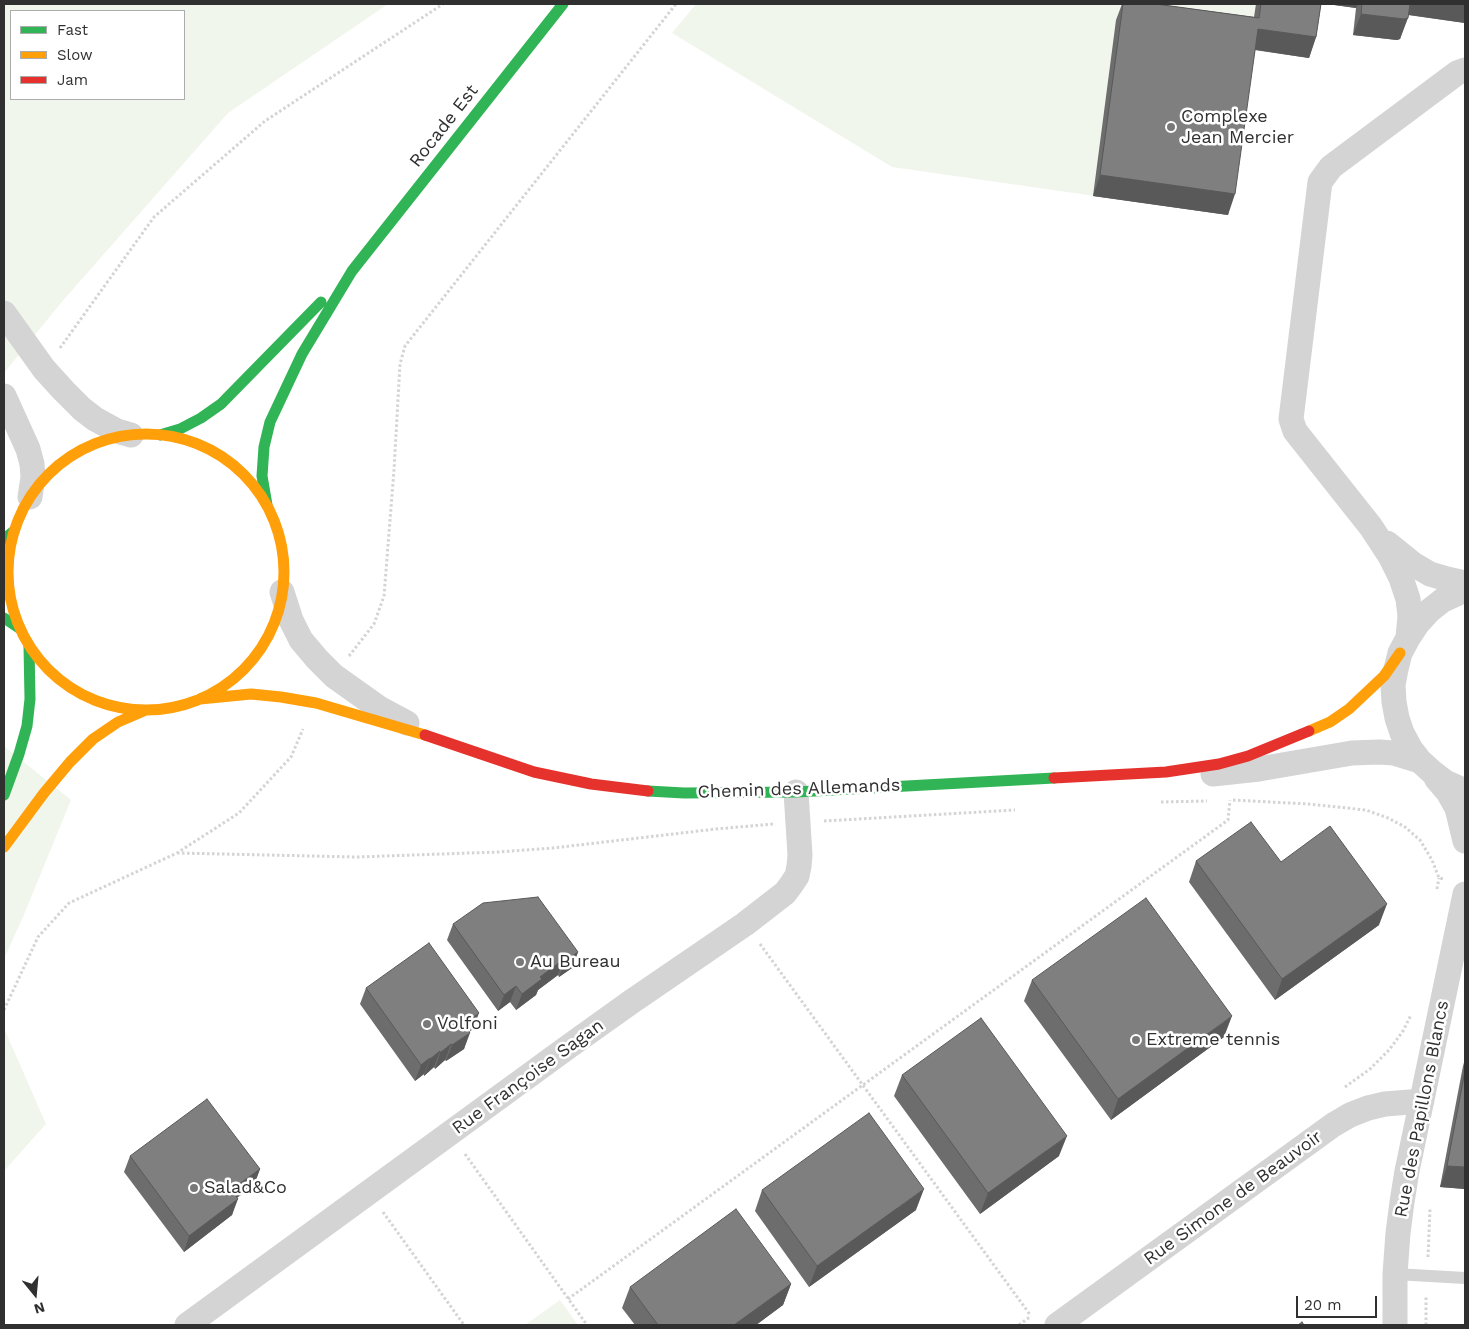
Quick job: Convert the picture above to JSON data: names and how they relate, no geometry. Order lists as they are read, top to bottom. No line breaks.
{"streets":{"main road":["Rocade Est","Chemin des Allemands"],"street":["Rue Françoise Sagan","Rue des Papillons Blancs","Rue Simone de Beauvoir"]},"crossings":[["Chemin des Allemands","Rue Françoise Sagan"],["Rue des Papillons Blancs","Rue Simone de Beauvoir"]],"places":["Complexe Jean Mercier","Au Bureau","Volfoni","Extreme tennis","Salad&Co"],"legend":["Fast","Slow","Jam"],"scale_bar":"20 m","north":"bottom"}
